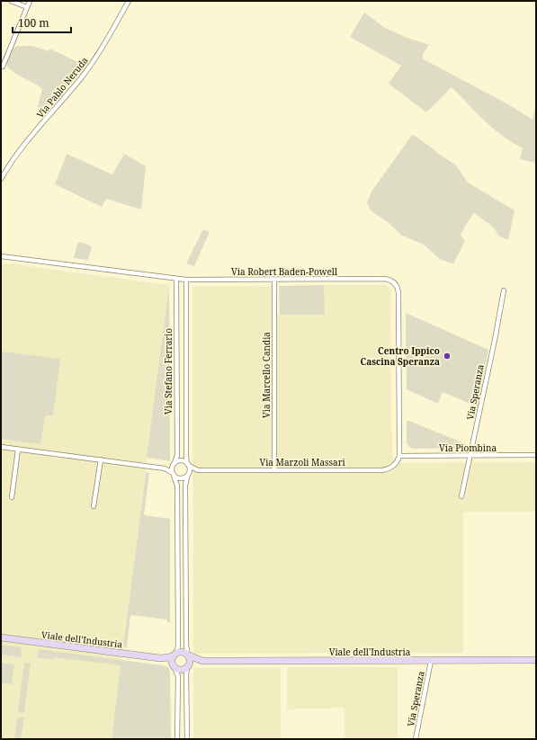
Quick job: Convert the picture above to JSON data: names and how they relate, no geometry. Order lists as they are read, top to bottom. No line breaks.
{"streets":{"street":["Via Pablo Neruda","Via Robert Baden-Powell","Via Stefano Ferrario","Via Marcello Candia","Via Speranza","Via Piombina","Via Marzoli Massari","Viale dell'Industria"]},"crossings":[["Via Robert Baden-Powell","Via Stefano Ferrario"],["Via Robert Baden-Powell","Via Marcello Candia"],["Via Robert Baden-Powell","Via Piombina"],["Via Robert Baden-Powell","Via Marzoli Massari"],["Via Stefano Ferrario","Via Marzoli Massari"],["Via Marcello Candia","Via Marzoli Massari"],["Via Speranza","Via Piombina"],["Via Speranza","Viale dell'Industria"],["Via Piombina","Via Marzoli Massari"]],"places":["Centro Ippico Cascina Speranza"],"scale_bar":"100 m"}
